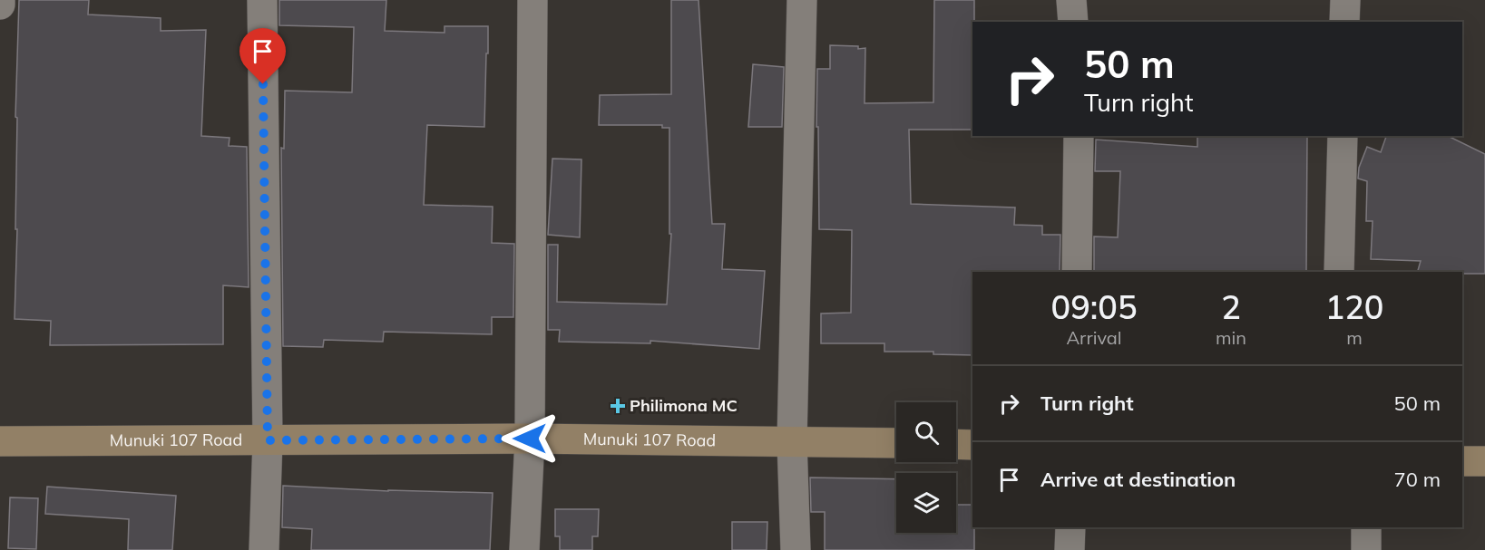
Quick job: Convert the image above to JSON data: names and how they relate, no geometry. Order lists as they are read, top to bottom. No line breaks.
{"streets":{"main road":["Munuki 107 Road"]},"places":{"health":["Philimona MC"]},"page":{"turn":["50 m","Turn right"],"eta":["09:05","Arrival","2","min","120","m"],"list":[{"name":"Turn right","value":"50 m"},{"name":"Arrive at destination","value":"70 m"}]}}
